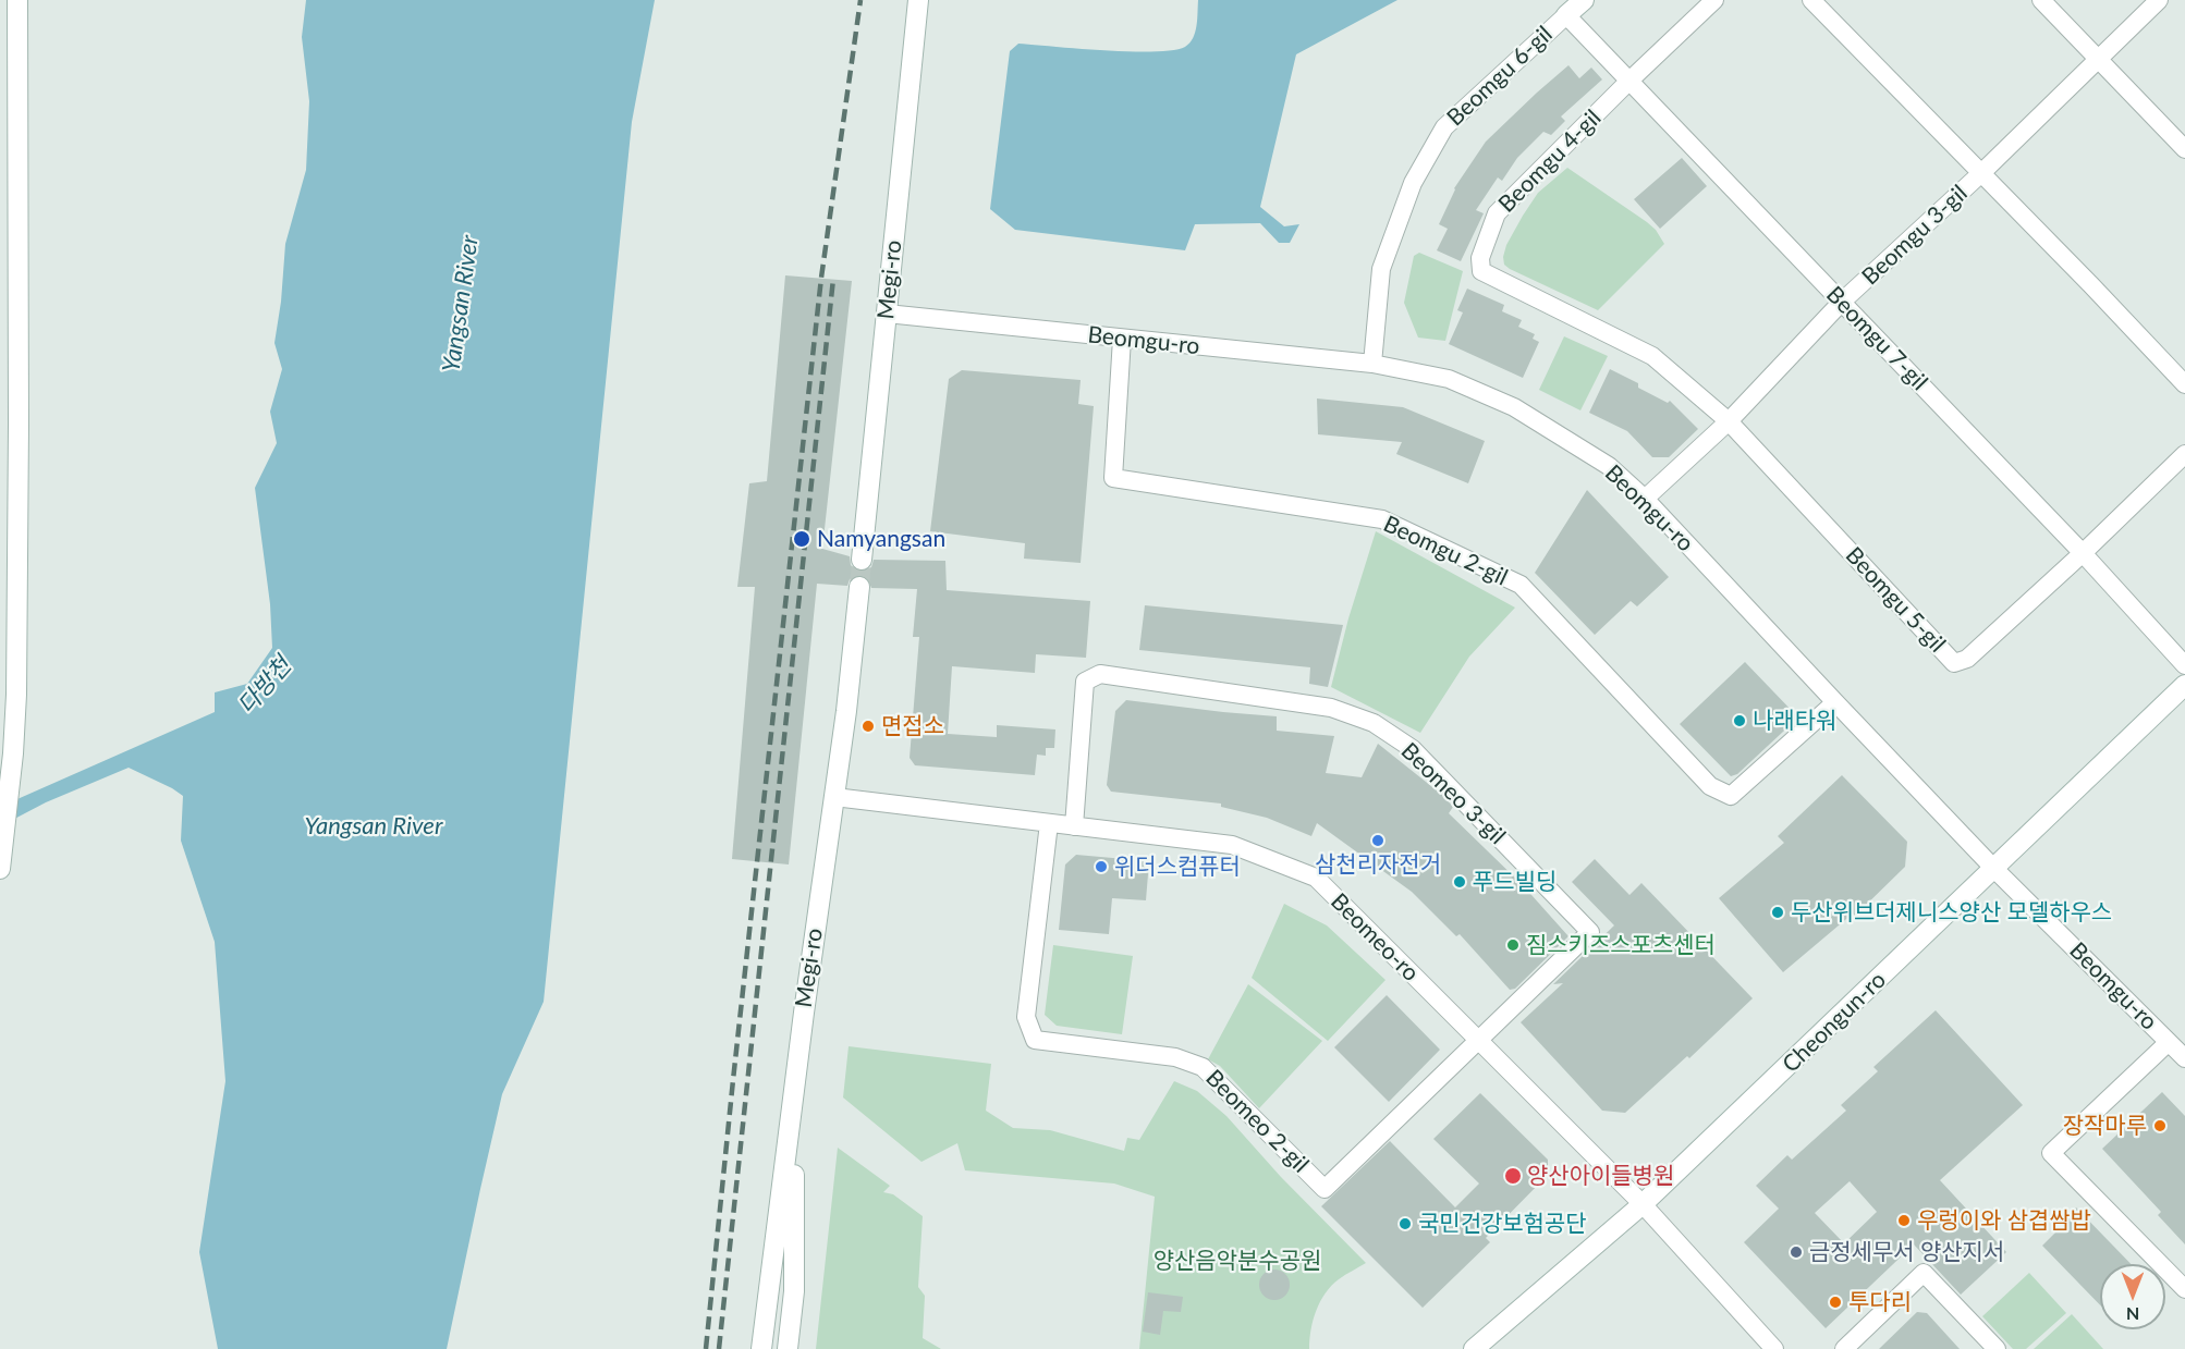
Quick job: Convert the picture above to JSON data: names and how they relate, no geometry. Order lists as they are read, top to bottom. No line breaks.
{"streets":{"street":["Beomgu 6-gil","Beomgu 4-gil","Beomgu 3-gil","Megi-ro","Beomgu 7-gil","Beomgu-ro","Beomgu 2-gil","Beomgu 5-gil","Beomeo 3-gil","Beomeo-ro","Cheongun-ro","Beomeo 2-gil"]},"crossings":[["Beomgu 6-gil","Beomgu 7-gil"],["Beomgu 6-gil","Beomgu-ro"],["Beomgu 4-gil","Beomgu 3-gil"],["Beomgu 4-gil","Beomgu 7-gil"],["Beomgu 4-gil","Beomgu 5-gil"],["Beomgu 3-gil","Beomgu 7-gil"],["Beomgu 3-gil","Beomgu-ro"],["Beomgu 3-gil","Beomgu 5-gil"],["Megi-ro","Beomgu-ro"],["Megi-ro","Beomeo-ro"],["Beomgu 7-gil","Beomgu 5-gil"],["Beomgu-ro","Beomgu 2-gil"],["Beomgu-ro","Cheongun-ro"],["Beomeo 3-gil","Beomeo-ro"],["Beomeo 3-gil","Beomeo 2-gil"],["Beomeo-ro","Cheongun-ro"],["Beomeo-ro","Beomeo 2-gil"]],"water":["Yangsan River","다방천"],"parks":["양산음악분수공원"],"places":["Namyangsan","나래타워","면접소","삼천리자전거","위더스컴퓨터","푸드빌딩","두산위브더제니스양산 모델하우스","짐스키즈스포츠센터","장작마루","양산아이들병원","우렁이와 삼겹쌈밥","국민건강보험공단","금정세무서 양산지서","투다리"],"north":"bottom"}
